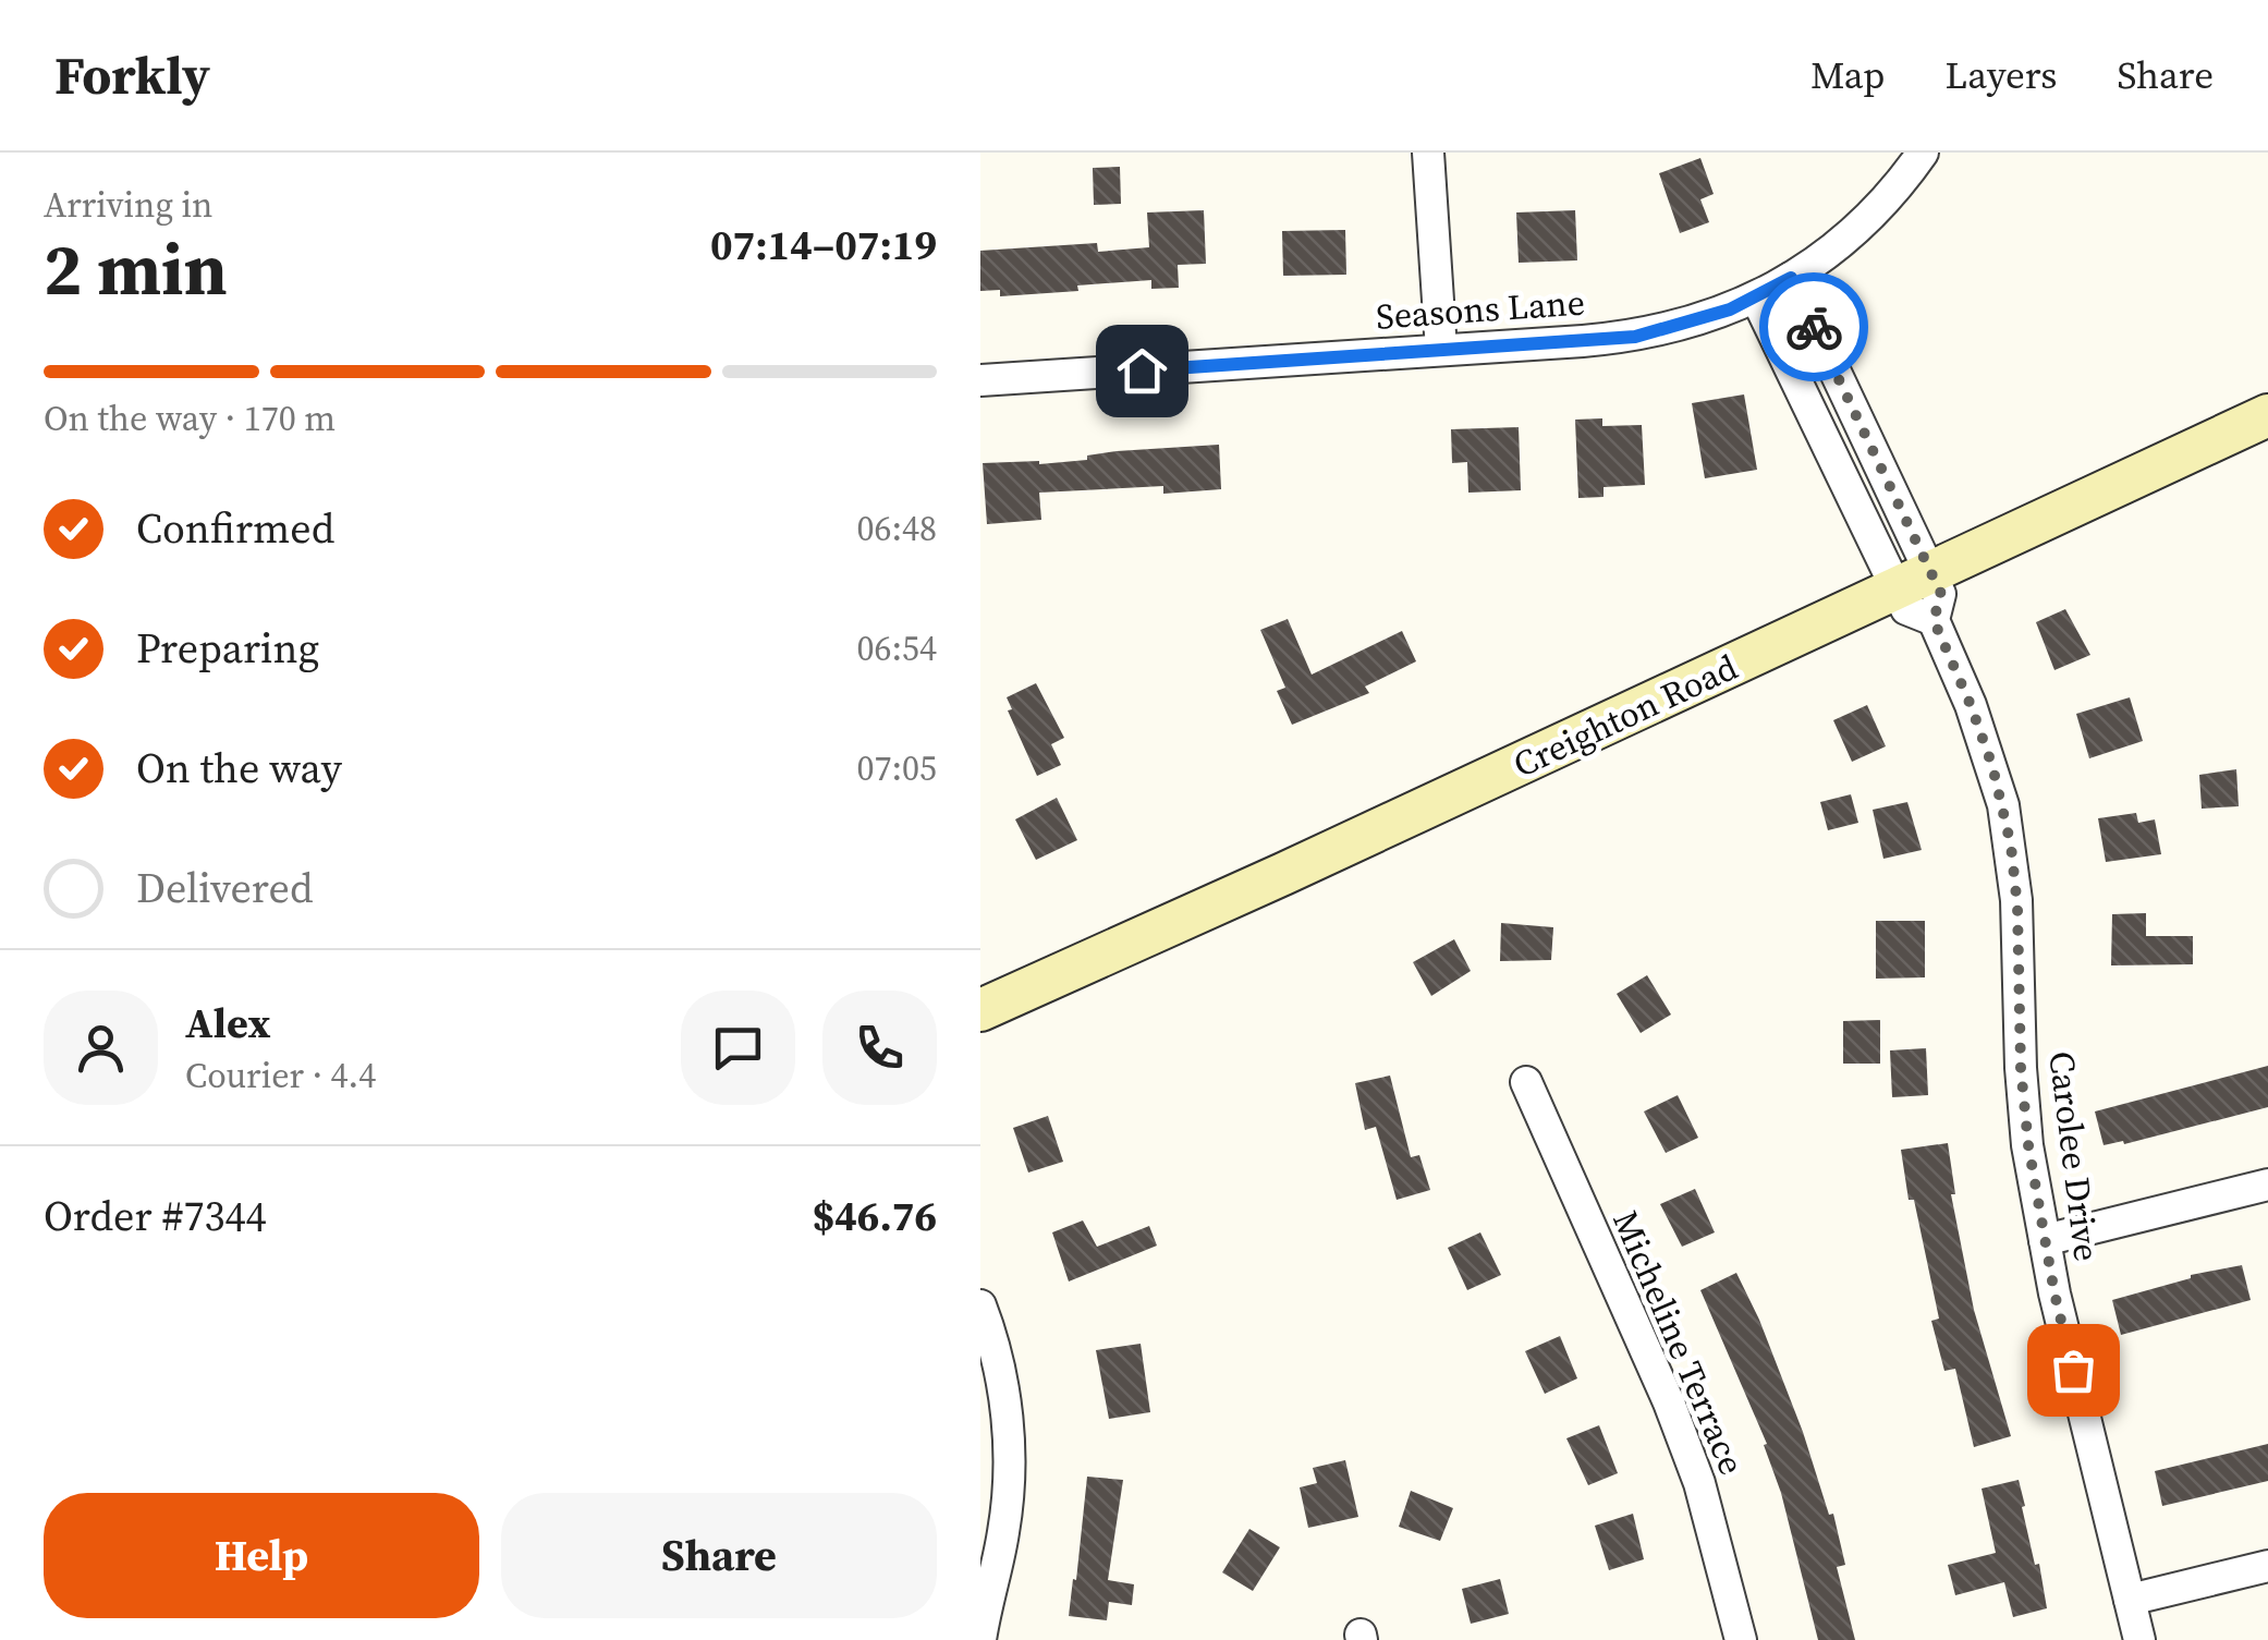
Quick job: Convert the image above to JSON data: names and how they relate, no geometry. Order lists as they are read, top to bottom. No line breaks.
{"streets":{"main road":["Creighton Road"],"street":["Seasons Lane","Carolee Drive","Micheline Terrace"]},"crossings":[["Creighton Road","Carolee Drive"]],"page":{"header":"Forkly","nav":["Map","Layers","Share"],"heading":["2 min","Arriving in","07:14–07:19"],"panel":["Alex","Courier · 4.4","Order #7344","$46.76"],"bar":"On the way · 170 m","list":[["Confirmed","06:48"],["Preparing","06:54"],["On the way","07:05"],"Delivered"],"buttons":["Help","Share"]}}
